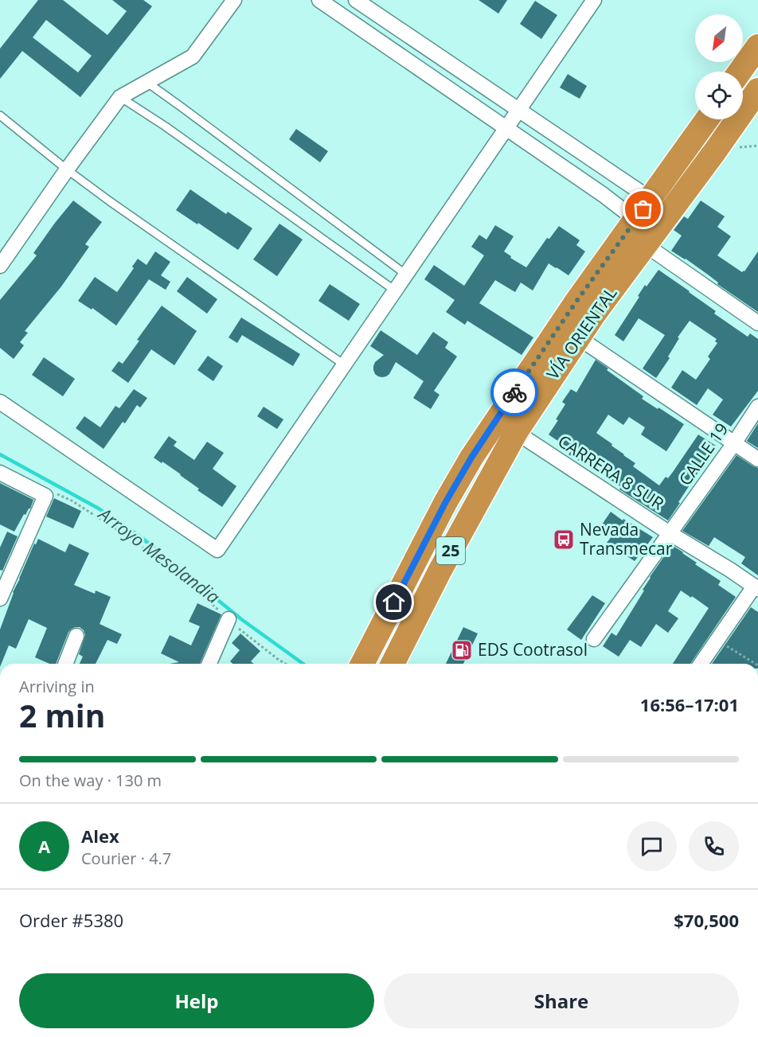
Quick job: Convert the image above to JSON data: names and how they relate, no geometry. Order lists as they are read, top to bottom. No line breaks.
{"streets":{"highway":["VÍA ORIENTAL","25"],"street":["CALLE 19","CARRERA 8 SUR"]},"crossings":[["VÍA ORIENTAL","CARRERA 8 SUR"],["CALLE 19","CARRERA 8 SUR"]],"water":["Arroyo Mesolandia"],"places":{"bus stop":["Nevada Transmecar"],"fuel station":["EDS Cootrasol"]},"north":"bottom left","page":{"heading":["2 min","Arriving in","16:56–17:01"],"panel":["Alex","Courier · 4.7","Order #5380","$70,500"],"bar":"On the way · 130 m","round":"A","buttons":["Help","Share"]}}
